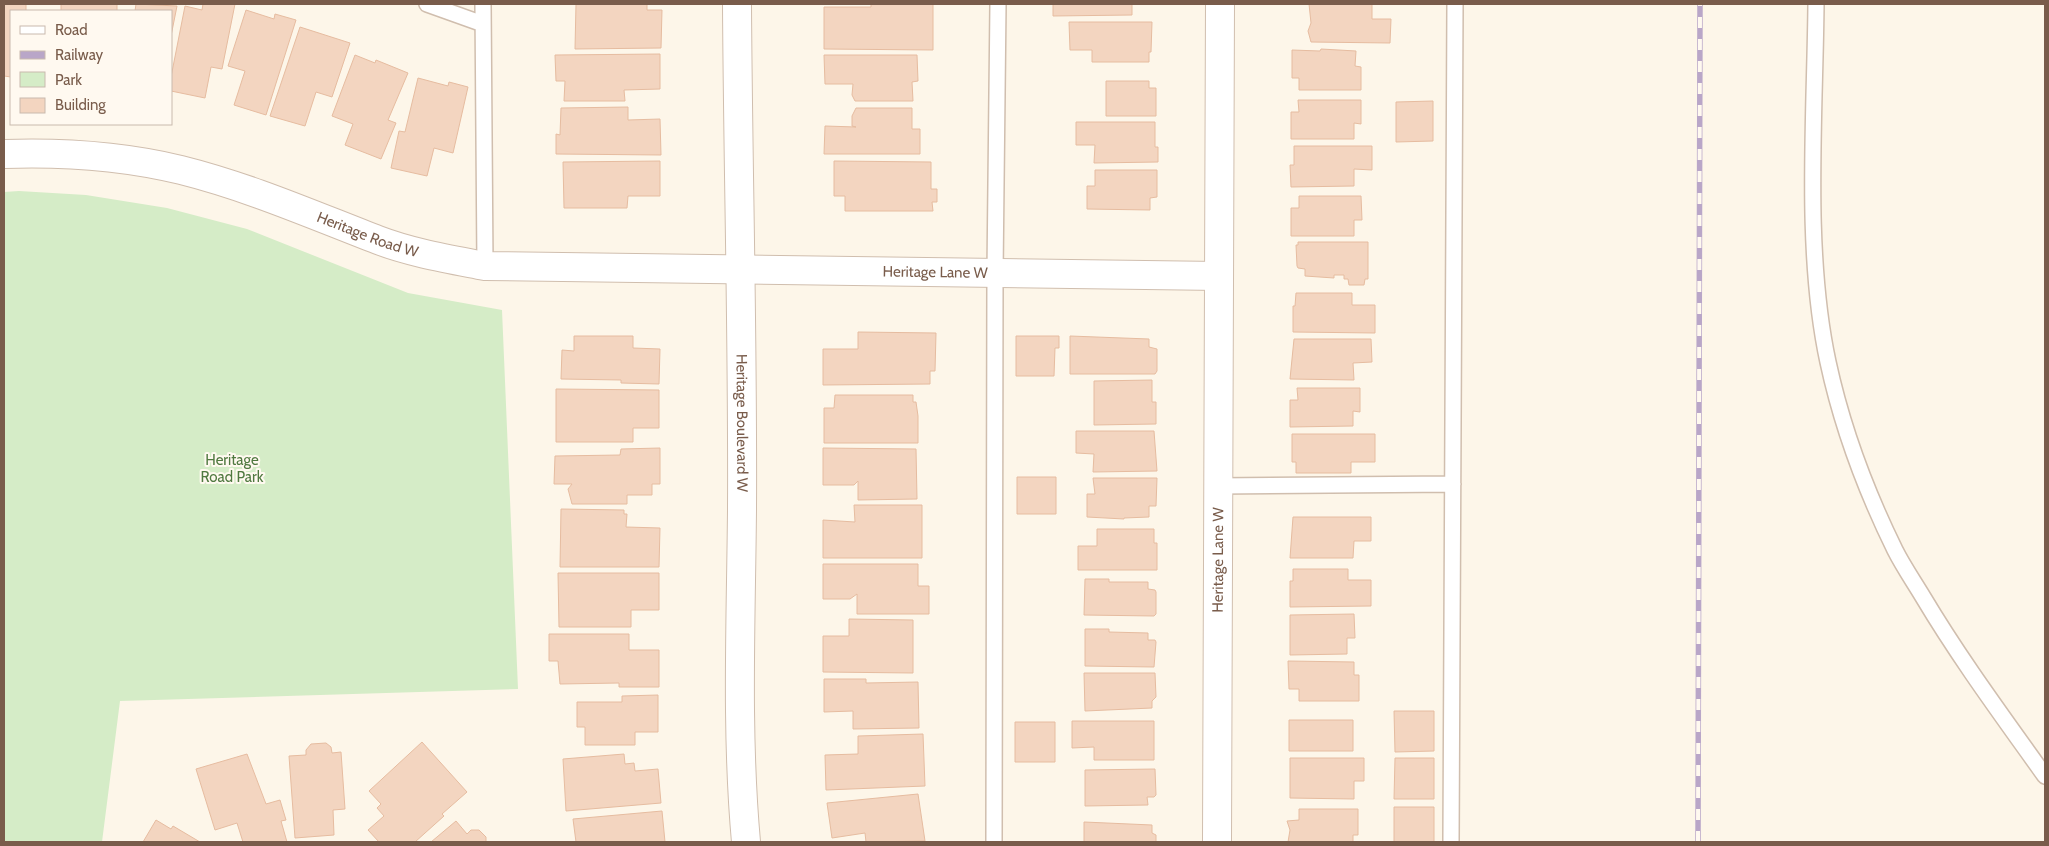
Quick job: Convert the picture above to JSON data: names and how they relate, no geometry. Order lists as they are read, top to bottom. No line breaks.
{"streets":{"street":["Heritage Road W","Heritage Lane W","Heritage Boulevard W"]},"crossings":[["Heritage Road W","Heritage Lane W"],["Heritage Road W","Heritage Boulevard W"],["Heritage Lane W","Heritage Boulevard W"]],"parks":["Heritage Road Park"],"legend":["Road","Railway","Park","Building"]}
